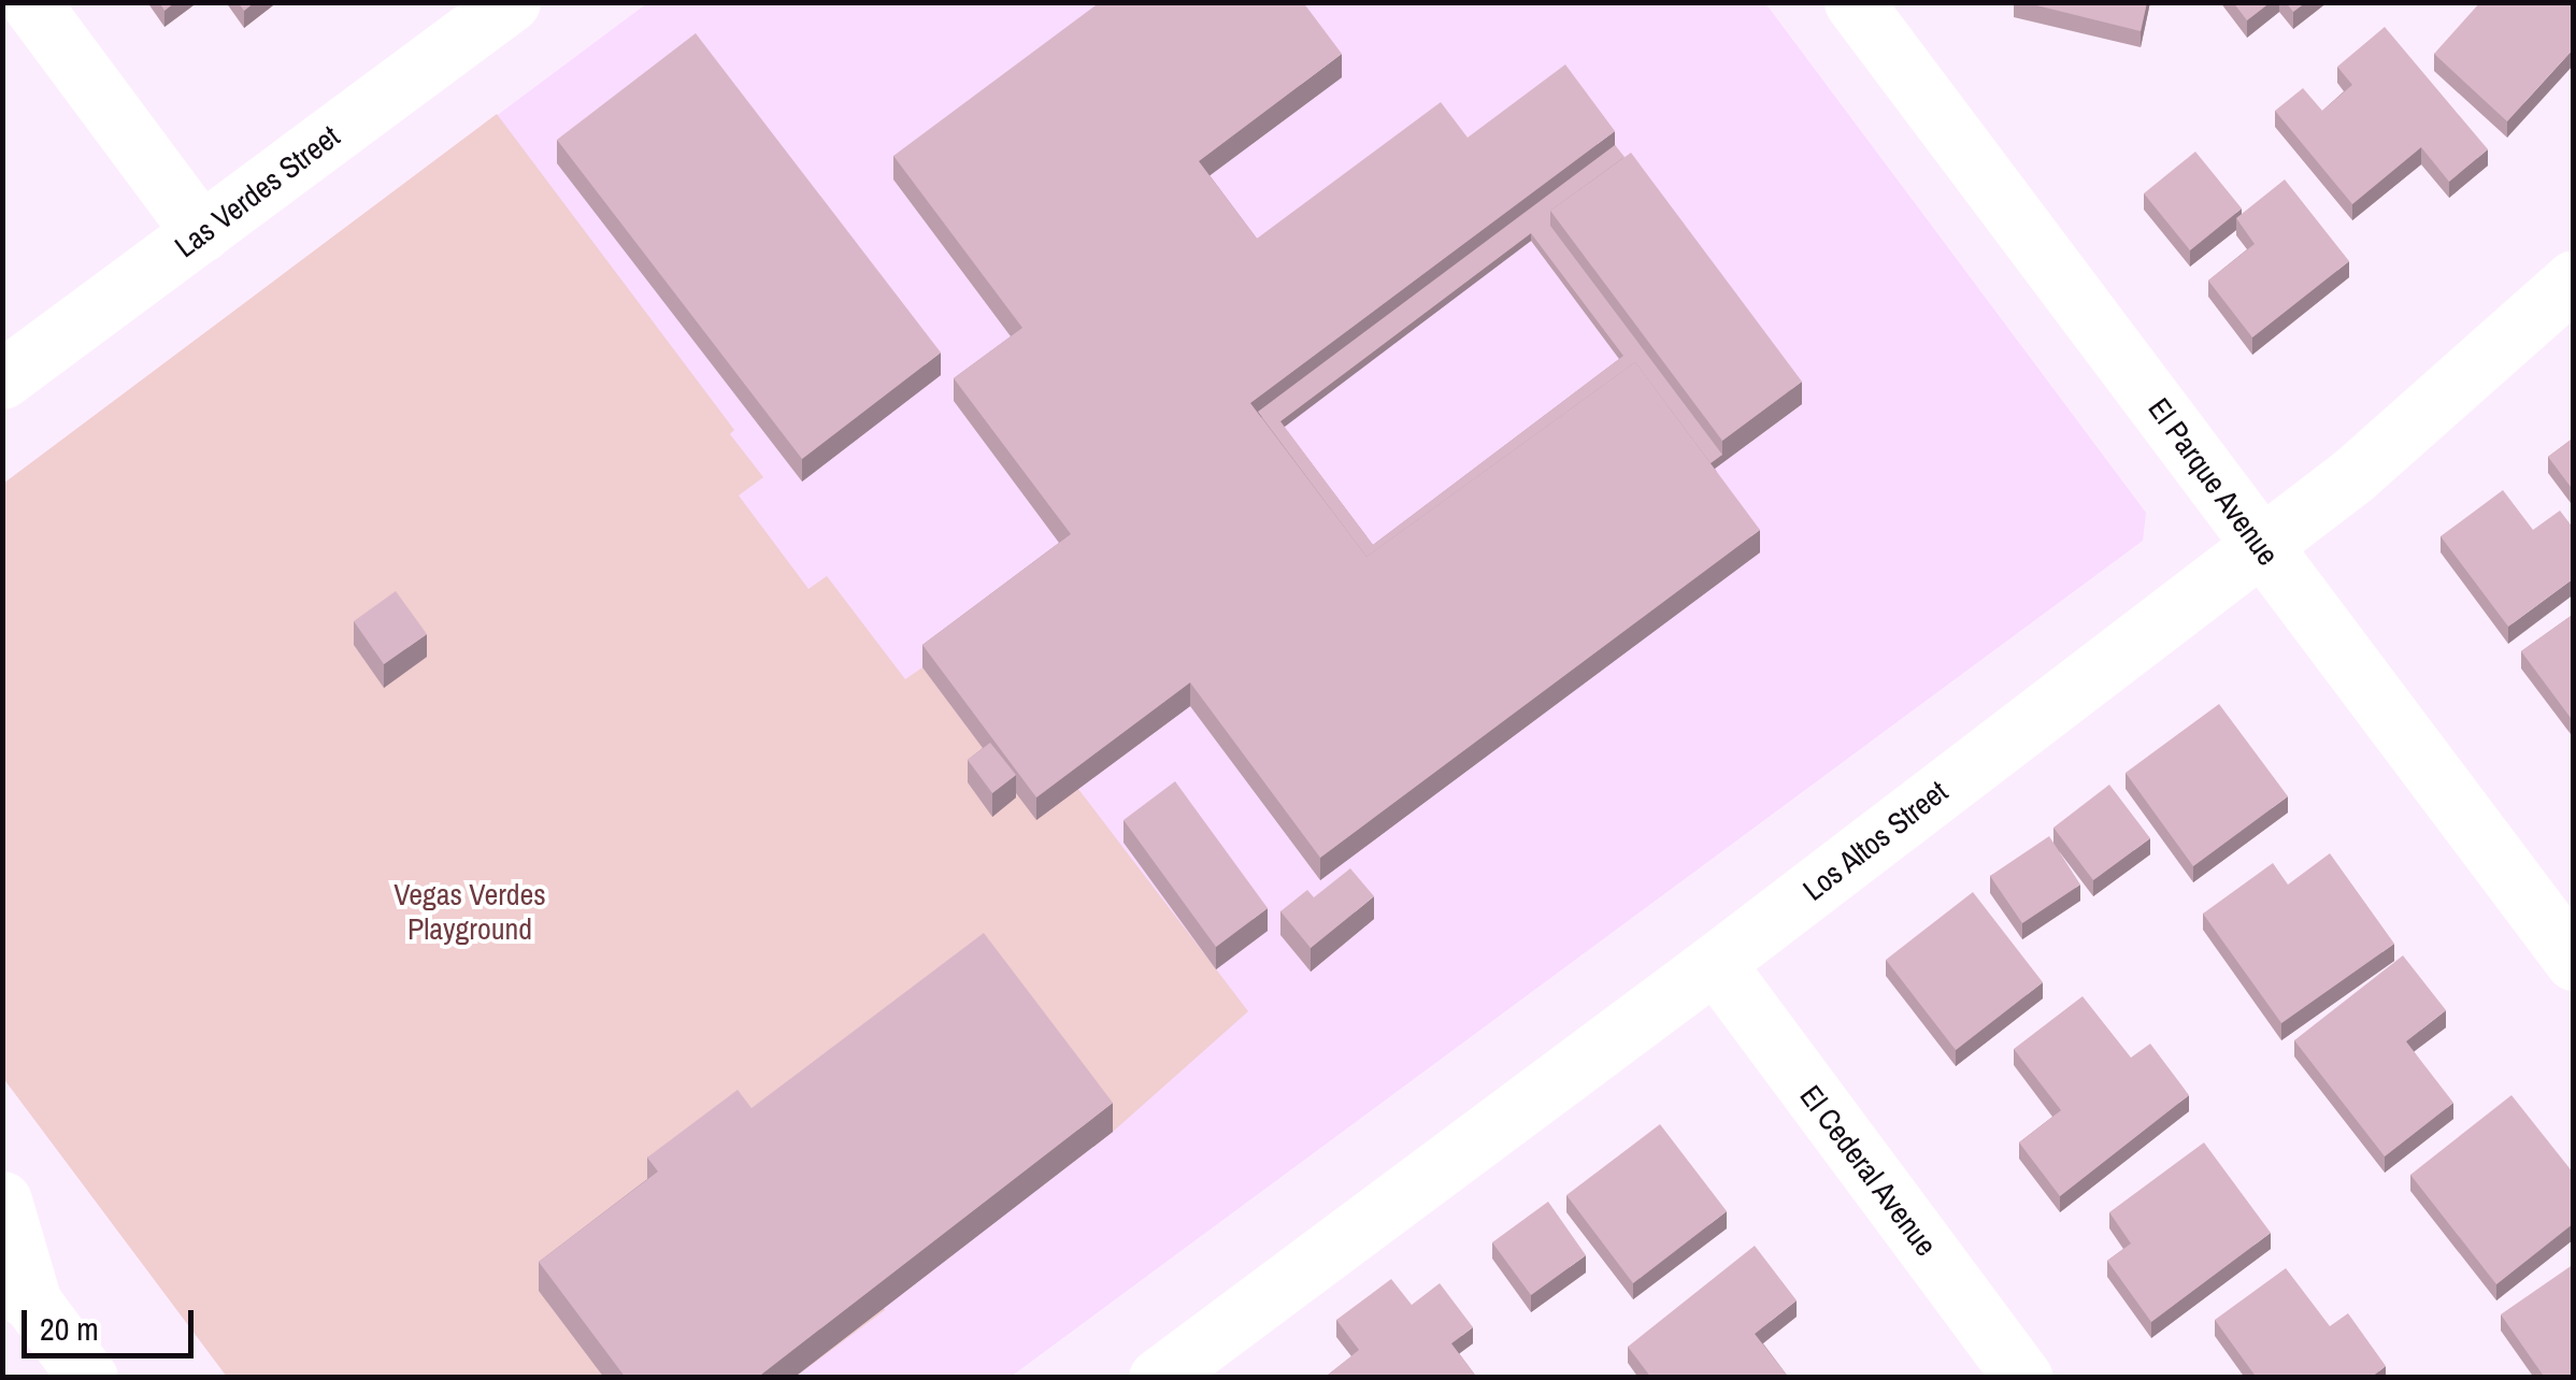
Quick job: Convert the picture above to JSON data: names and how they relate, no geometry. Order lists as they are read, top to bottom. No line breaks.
{"streets":{"street":["Las Verdes Street","El Parque Avenue","Los Altos Street","El Cederal Avenue"]},"crossings":[["El Parque Avenue","Los Altos Street"],["Los Altos Street","El Cederal Avenue"]],"parks":["Vegas Verdes Playground"],"scale_bar":"20 m"}
